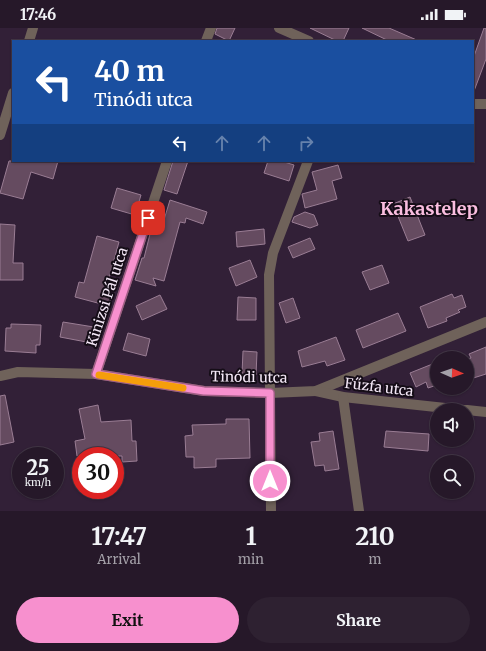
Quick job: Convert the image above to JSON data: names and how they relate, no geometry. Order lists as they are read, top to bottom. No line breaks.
{"streets":{"street":["Kinizsi Pál utca","Tinódi utca","Fűzfa utca"]},"crossings":[["Kinizsi Pál utca","Tinódi utca"],["Tinódi utca","Fűzfa utca"]],"districts":["Kakastelep"],"north":"right","page":{"status":"17:46","turn":["40 m","Tinódi utca"],"speed":"25 km/h","limit":"30","eta":["17:47","Arrival","1","min","210","m"],"buttons":["Exit","Share"]}}
